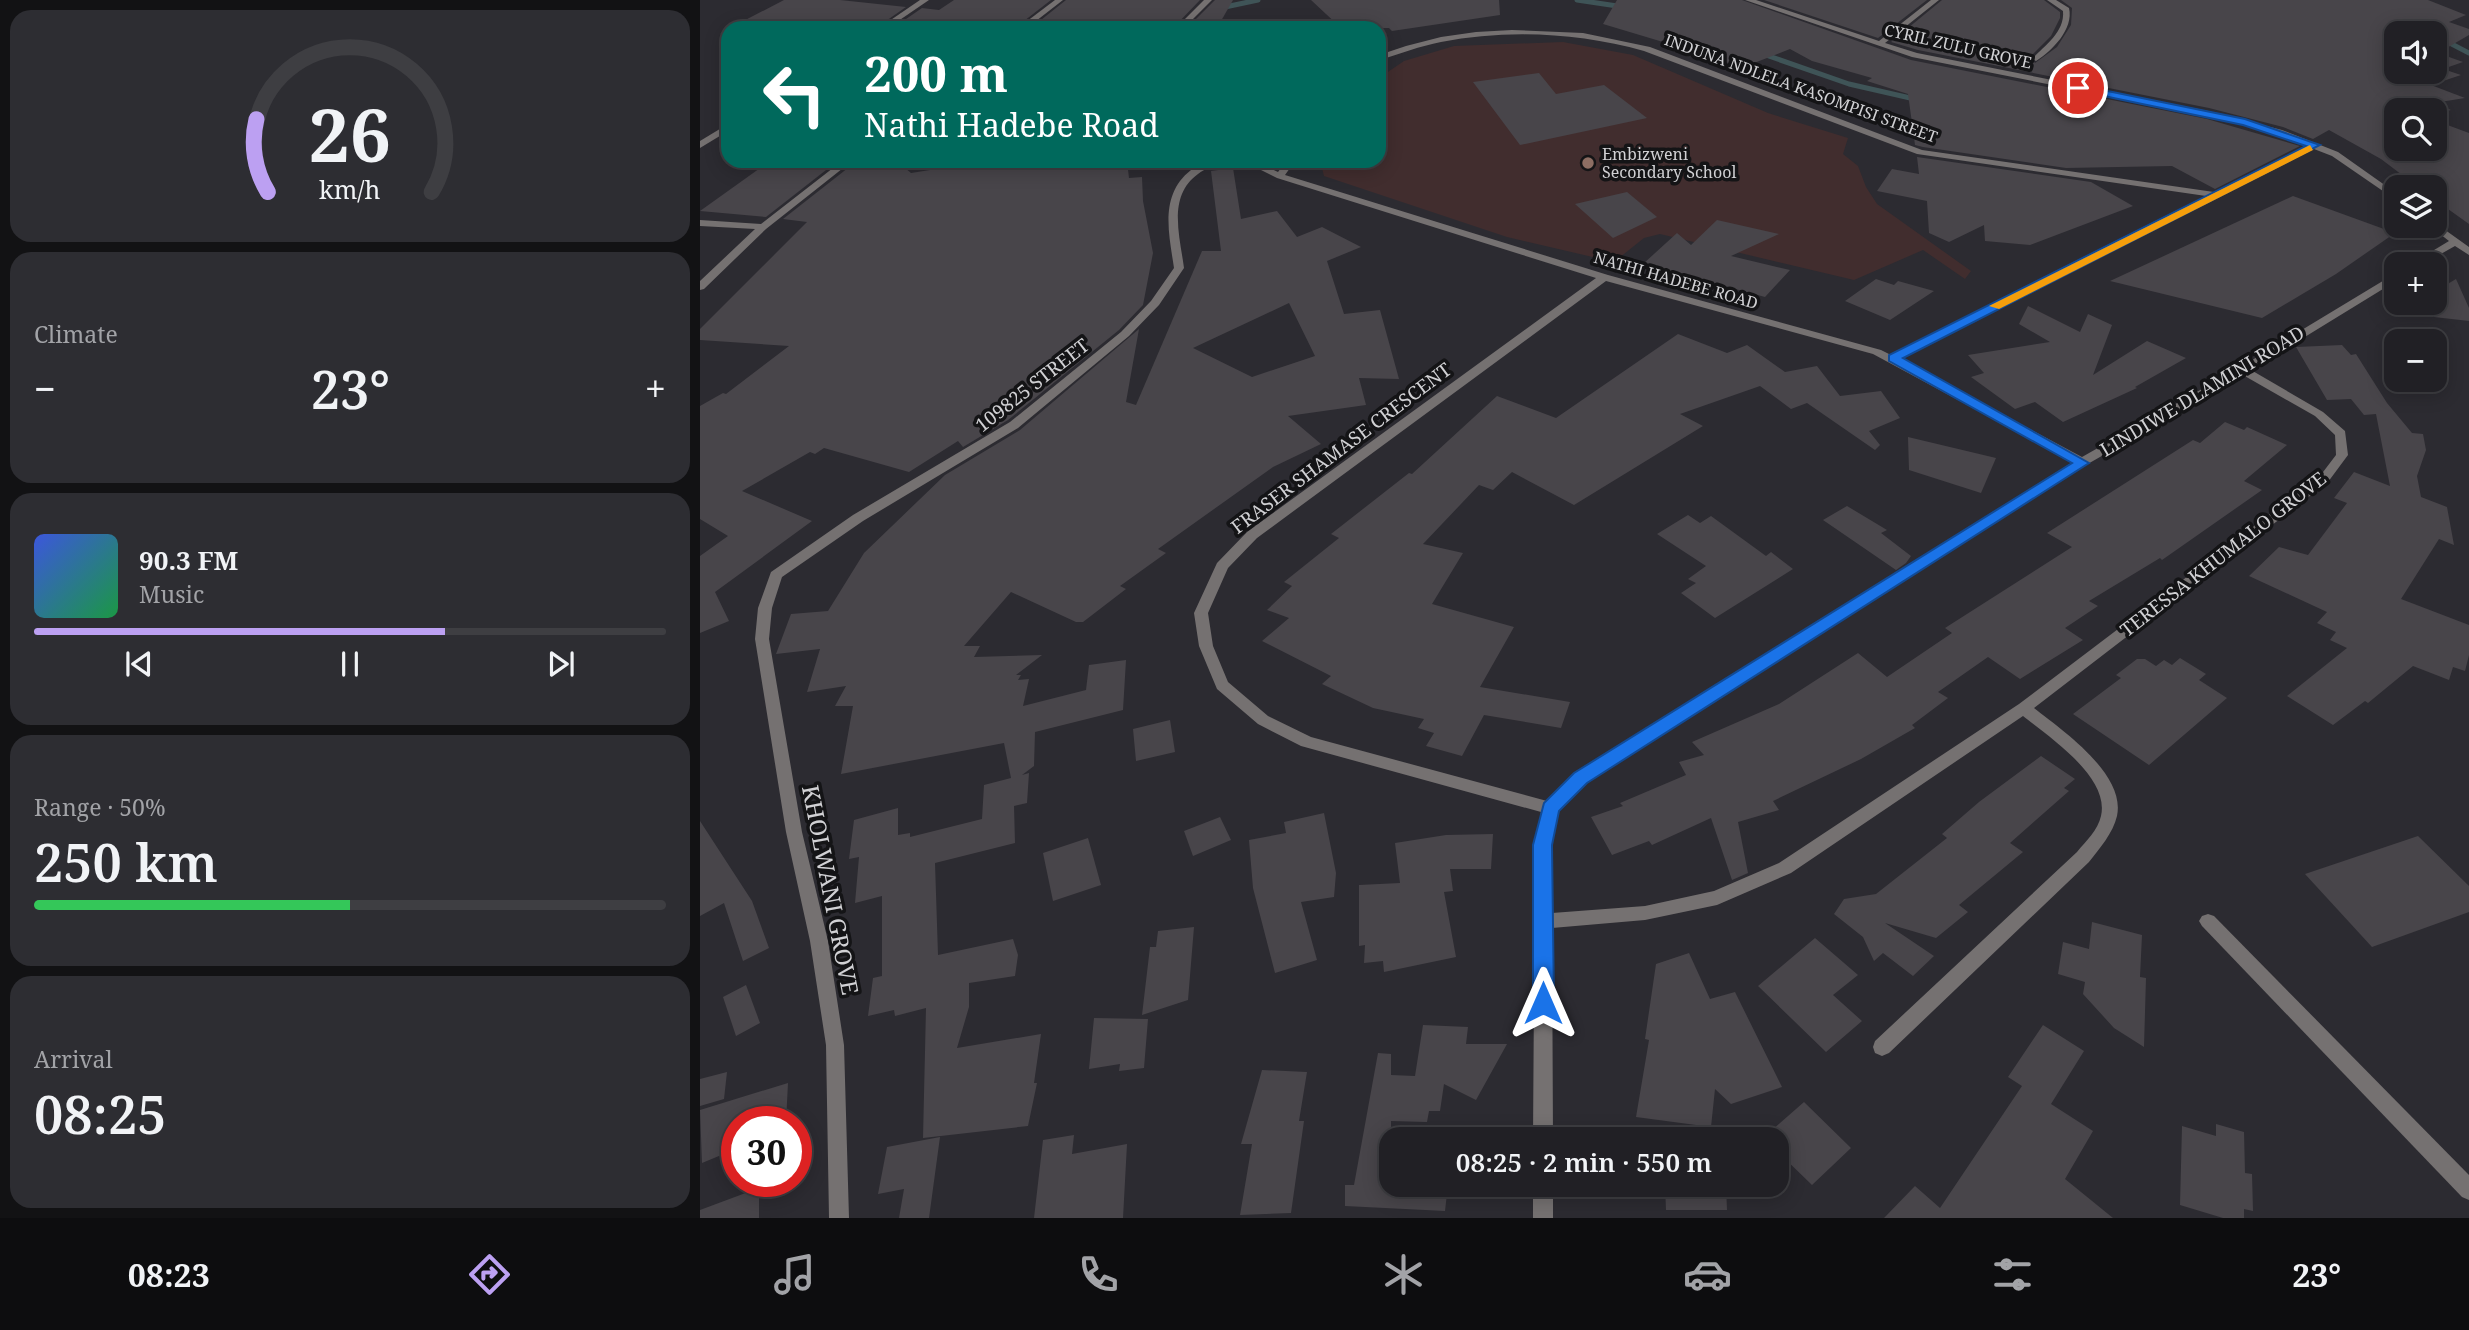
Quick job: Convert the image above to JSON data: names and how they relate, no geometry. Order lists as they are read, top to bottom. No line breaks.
{"streets":{"street":["CYRIL ZULU GROVE","INDUNA NDLELA KASOMPISI STREET","NATHI HADEBE ROAD","109825 STREET","LINDIWE DLAMINI ROAD","FRASER SHAMASE CRESCENT","TERESSA KHUMALO GROVE","KHOLWANI GROVE"]},"crossings":[["NATHI HADEBE ROAD","LINDIWE DLAMINI ROAD"],["NATHI HADEBE ROAD","FRASER SHAMASE CRESCENT"],["109825 STREET","KHOLWANI GROVE"],["LINDIWE DLAMINI ROAD","FRASER SHAMASE CRESCENT"],["LINDIWE DLAMINI ROAD","TERESSA KHUMALO GROVE"]],"places":["Embizweni Secondary School"],"page":{"map_buttons":["+","−"],"turn":["200 m","Nathi Hadebe Road"],"tile":["Climate",["Range · 50%","250 km"],["Arrival","08:25"]],"heat":["−","23°","+"],"song":["90.3 FM","Music"],"limit":"30","trip":"08:25 · 2 min · 550 m","tabs":["08:23","23°"],"gauge":["26","km/h"]}}
